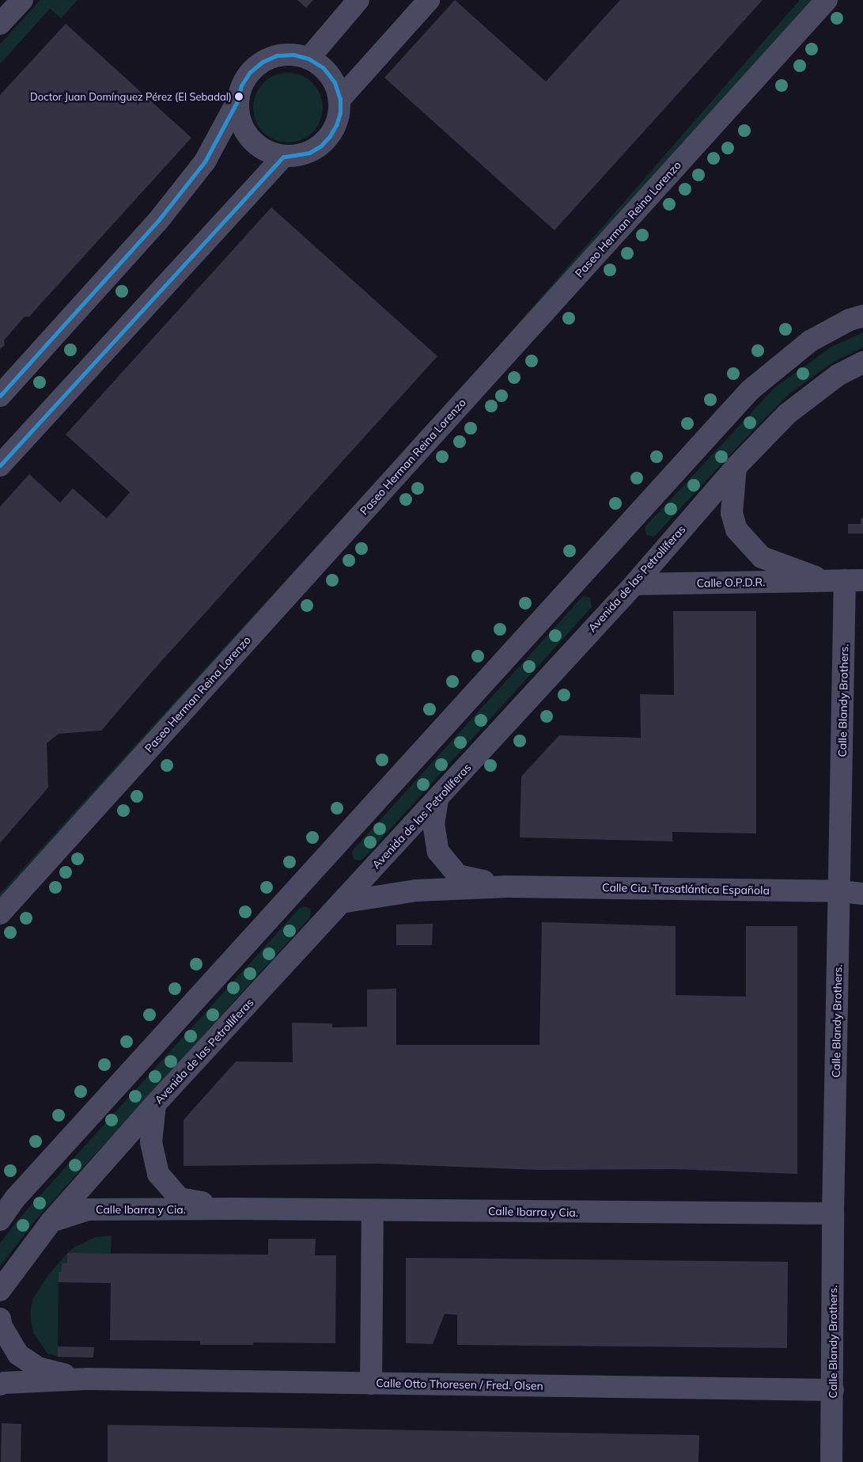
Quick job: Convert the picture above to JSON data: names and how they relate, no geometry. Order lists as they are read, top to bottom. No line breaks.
{"streets":{"street":["Paseo Herman Reina Lorenzo","Avenida de las Petrollíferas","Calle O.P.D.R.","Calle Blandy Brothers.","Calle Cia. Trasatlántica Española","Calle Ibarra y Cia.","Calle Otto Thoresen / Fred. Olsen"]},"crossings":[["Avenida de las Petrollíferas","Calle O.P.D.R."],["Avenida de las Petrollíferas","Calle Cia. Trasatlántica Española"],["Avenida de las Petrollíferas","Calle Ibarra y Cia."],["Calle O.P.D.R.","Calle Blandy Brothers."],["Calle Blandy Brothers.","Calle Cia. Trasatlántica Española"],["Calle Blandy Brothers.","Calle Ibarra y Cia."],["Calle Blandy Brothers.","Calle Otto Thoresen / Fred. Olsen"]],"places":["Doctor Juan Domínguez Pérez (El Sebadal)"]}
